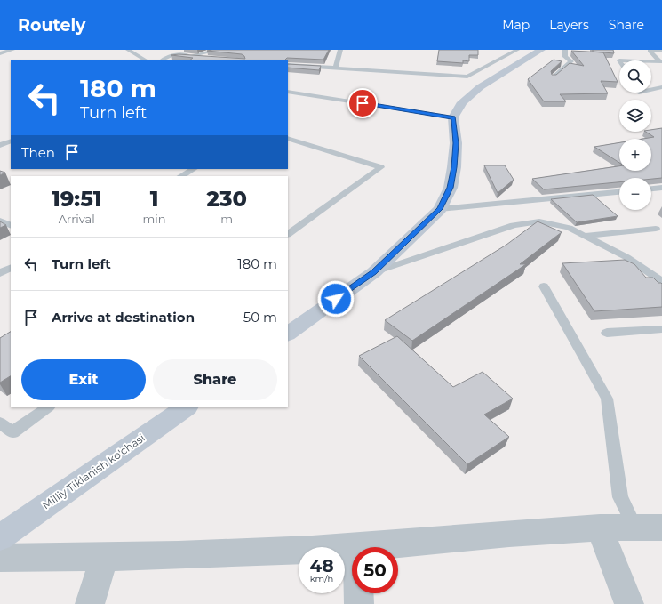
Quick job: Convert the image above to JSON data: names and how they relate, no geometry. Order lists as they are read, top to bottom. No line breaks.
{"streets":{"main road":["Milliy Tiklanish ko'chasi"]},"page":{"header":"Routely","nav":["Map","Layers","Share"],"map_buttons":["+","−"],"turn":["180 m","Turn left"],"then":"Then","eta":["19:51","Arrival","1","min","230","m"],"list":[{"name":"Turn left","value":"180 m"},{"name":"Arrive at destination","value":"50 m"}],"buttons":["Exit","Share"],"speed":"48 km/h","limit":"50"}}
